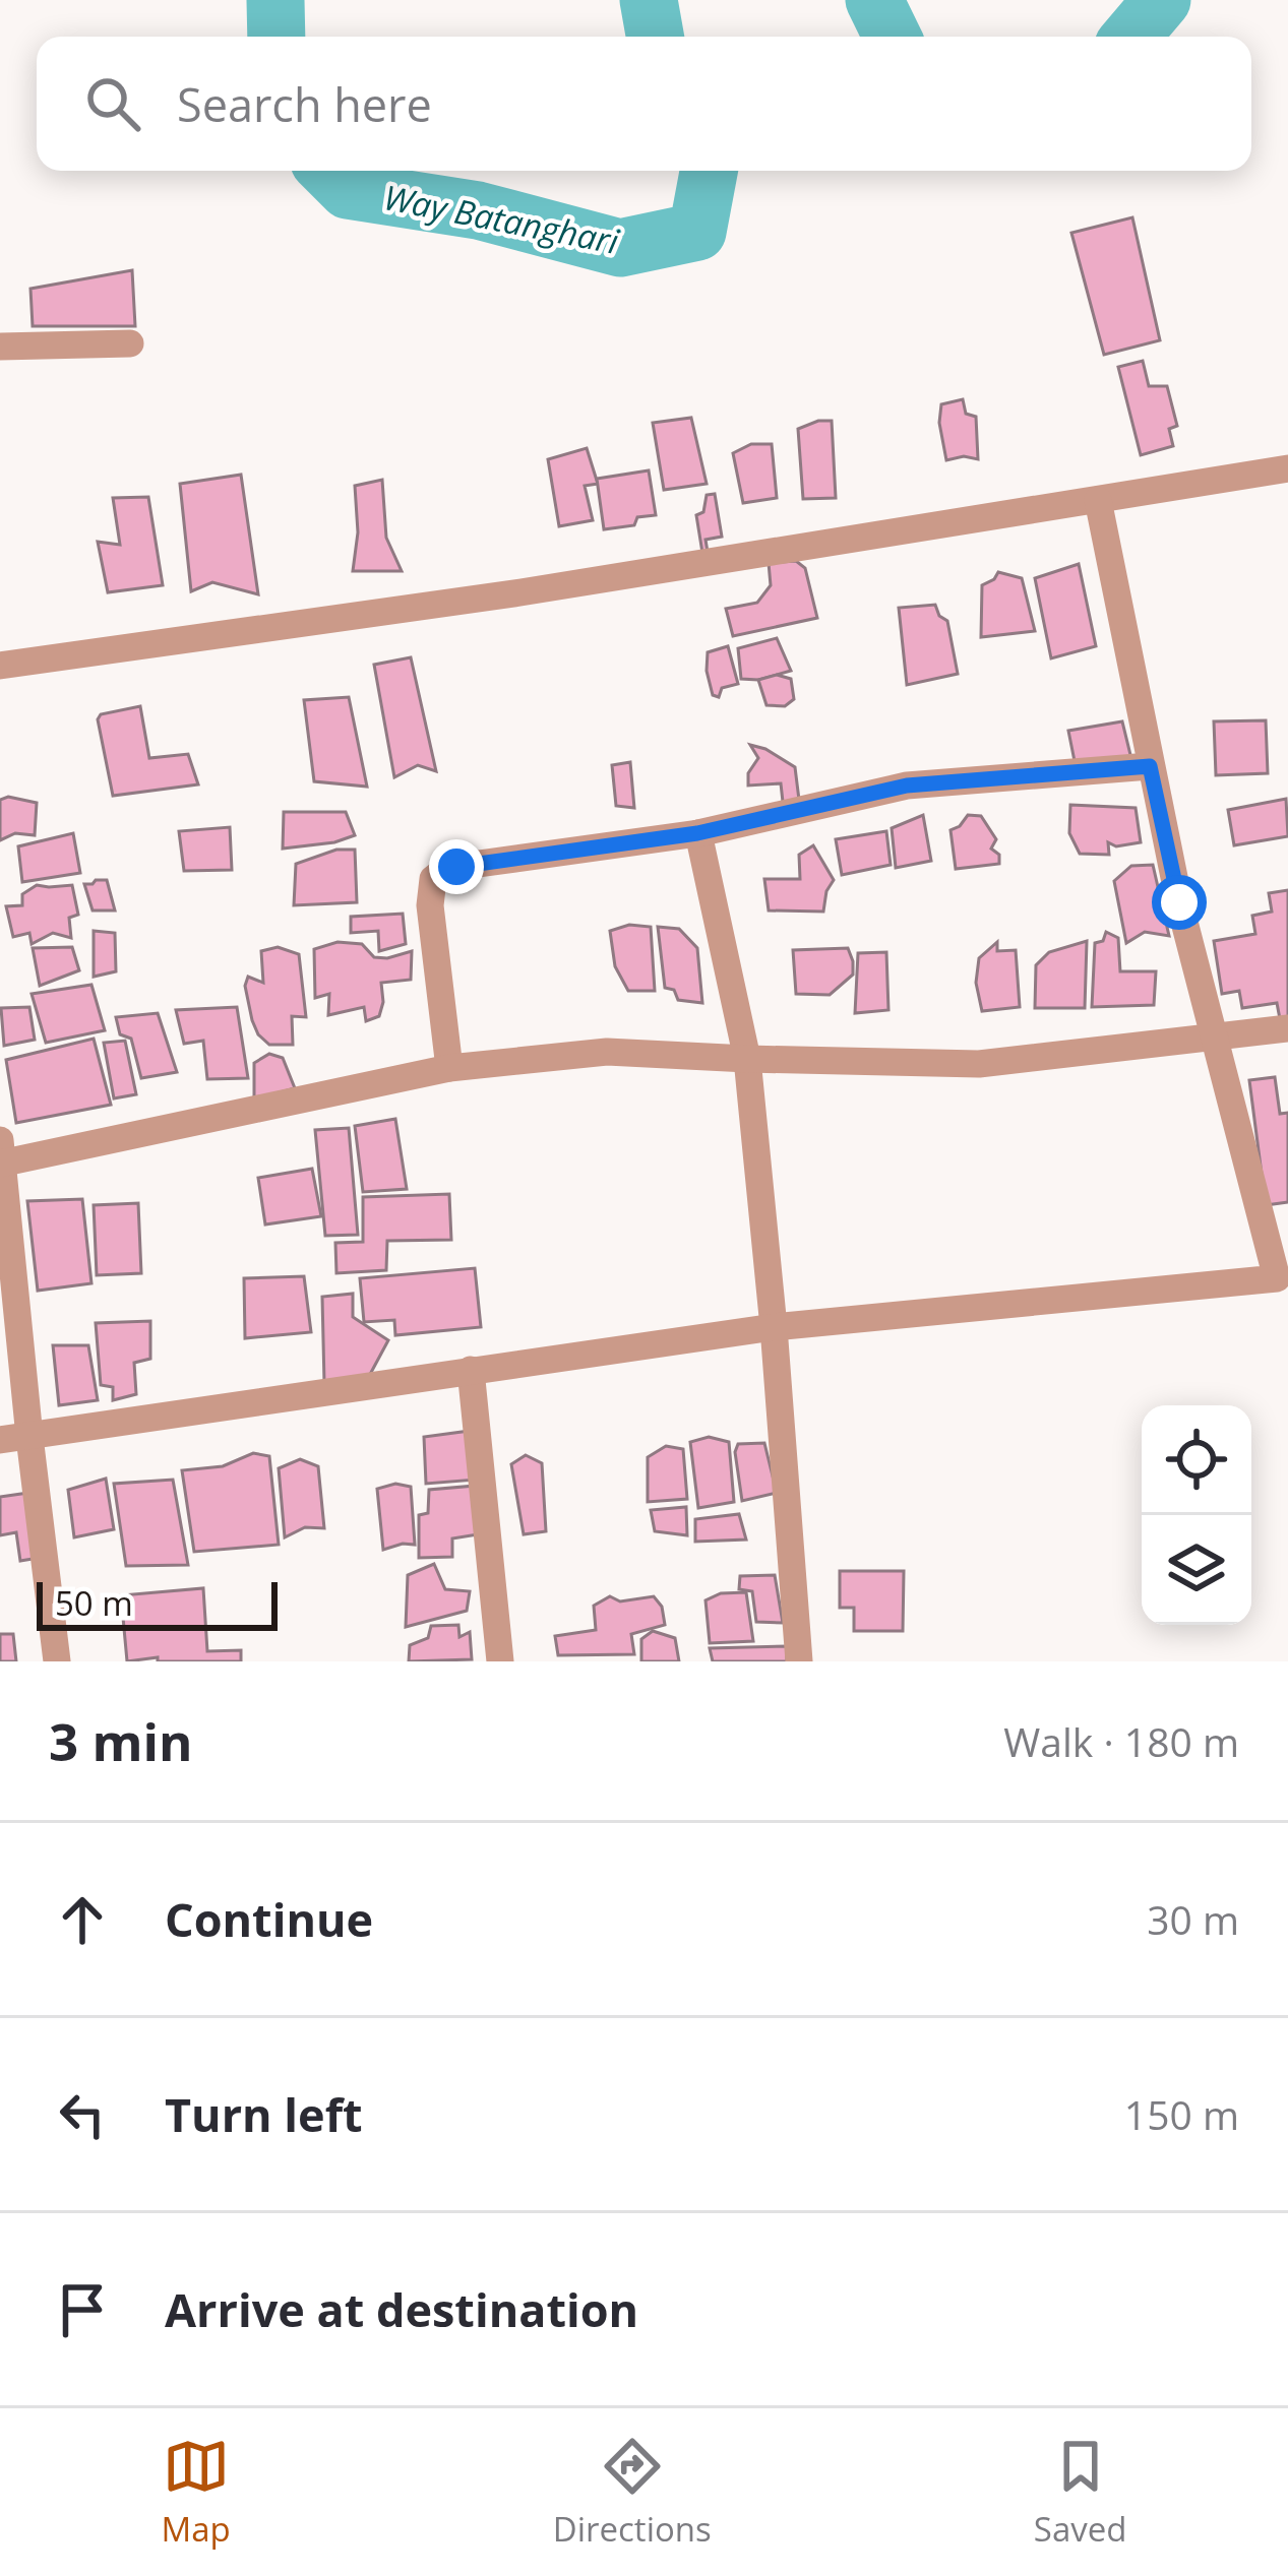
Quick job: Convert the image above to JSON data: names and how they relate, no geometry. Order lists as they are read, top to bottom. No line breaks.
{"water":["Way Batanghari"],"scale_bar":"50 m","page":{"search":"Search here","scale":"50 m","heading":["3 min","Walk · 180 m"],"list":[["Continue","30 m"],["Turn left","150 m"],"Arrive at destination"],"nav":["Map","Directions","Saved"]}}
